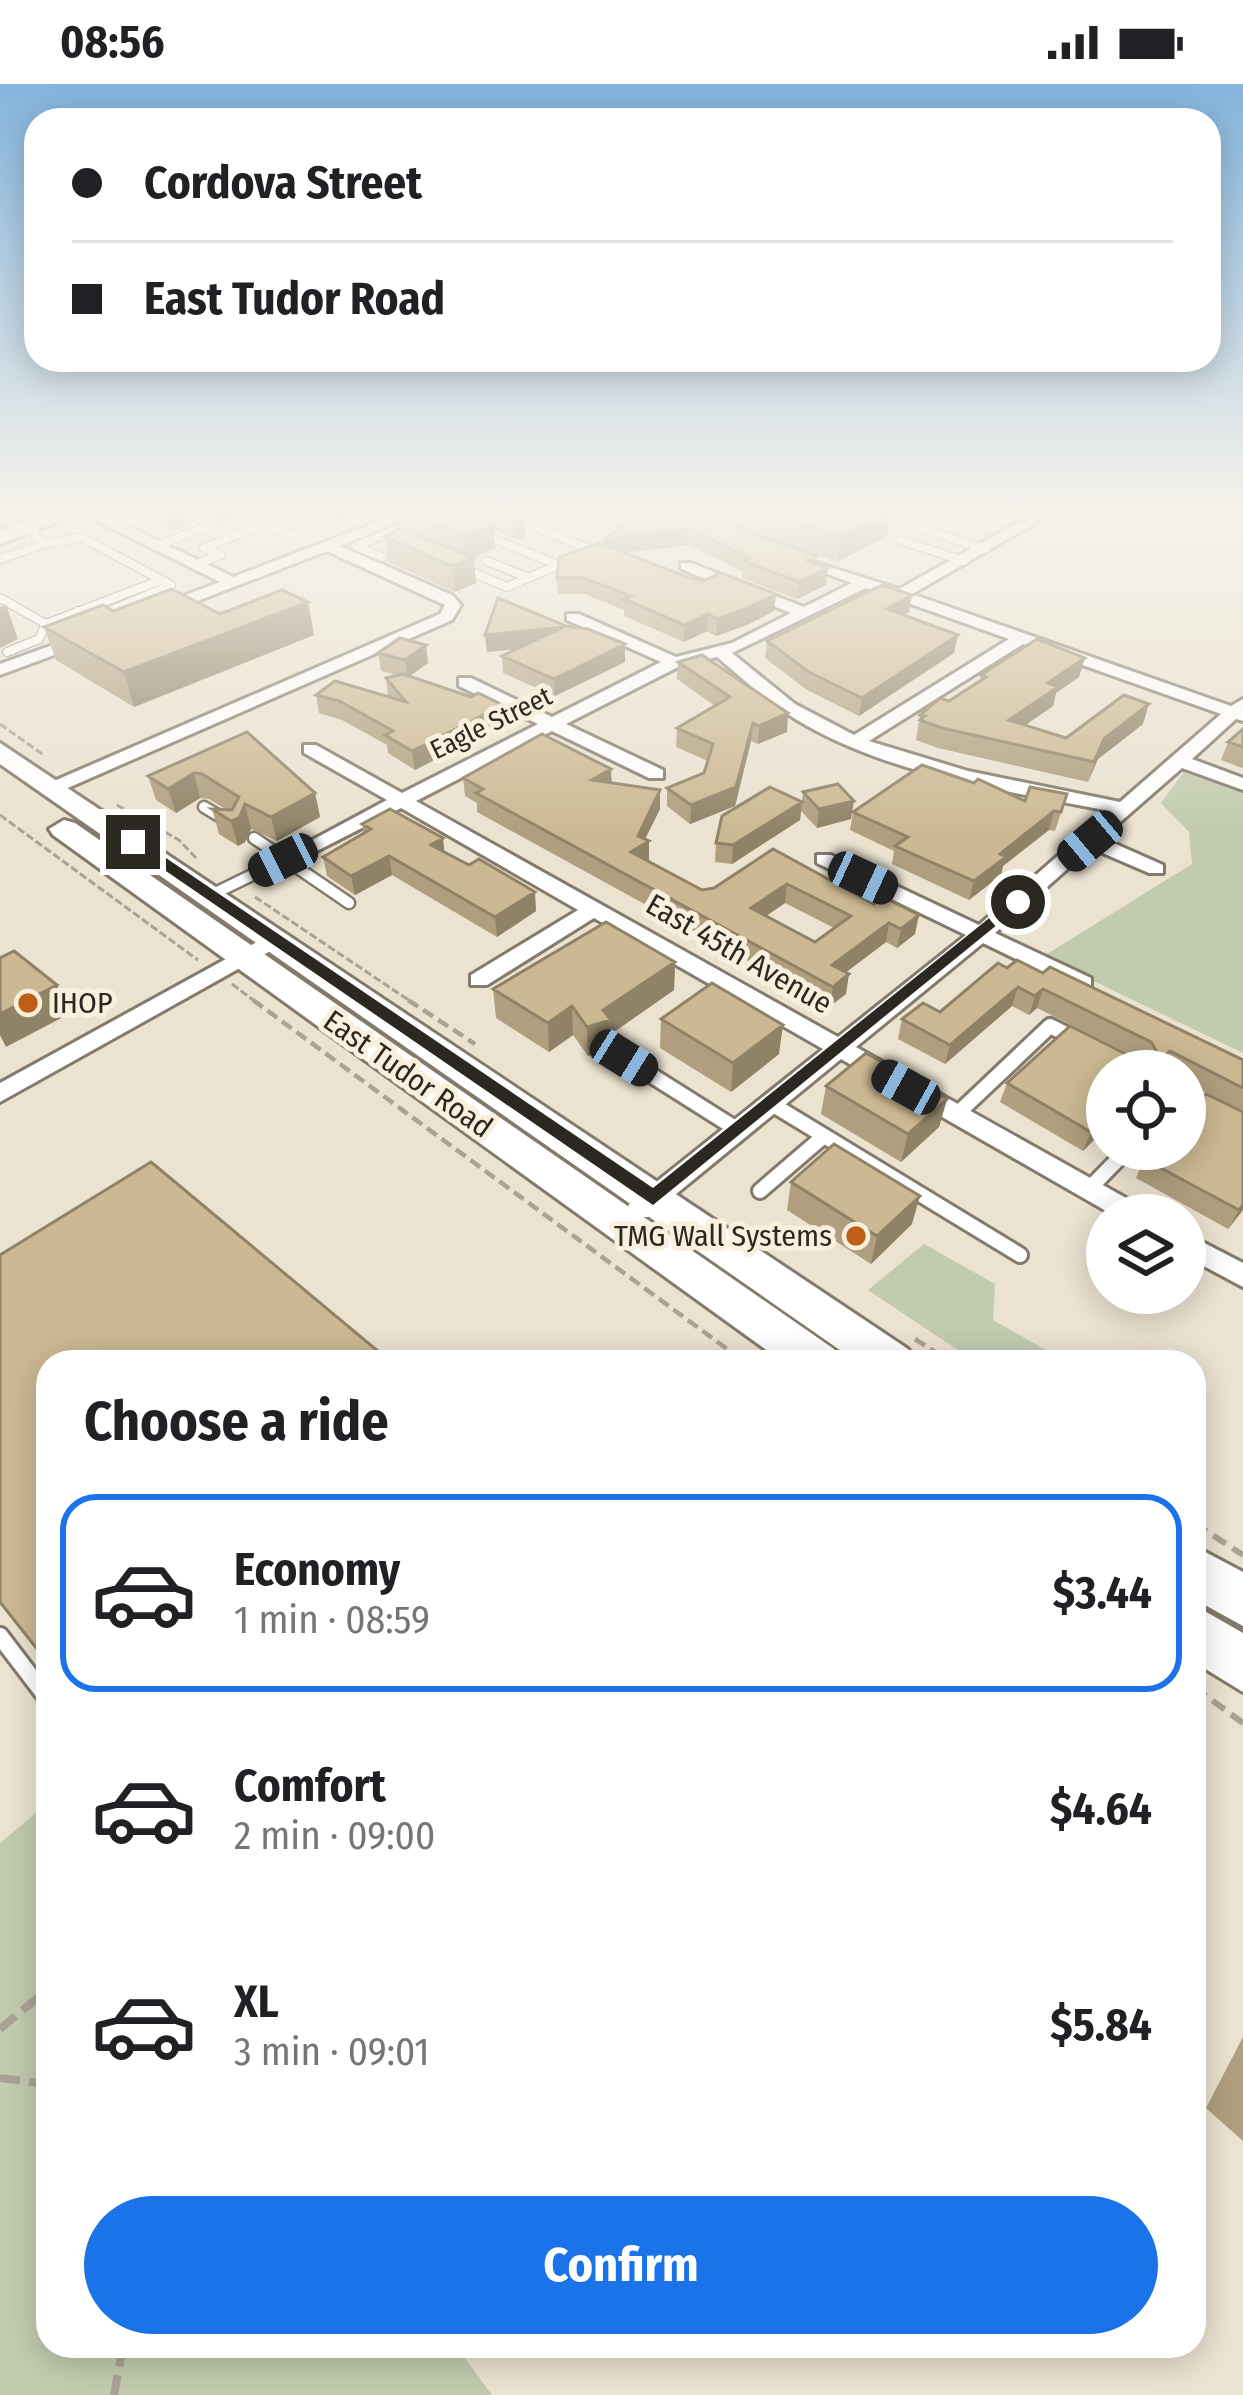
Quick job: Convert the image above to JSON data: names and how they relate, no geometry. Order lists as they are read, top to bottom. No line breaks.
{"streets":{"main road":["East Tudor Road"],"street":["Eagle Street","East 45th Avenue"]},"crossings":[["Eagle Street","East 45th Avenue"],["Eagle Street","East Tudor Road"]],"places":["IHOP","TMG Wall Systems"],"page":{"status":"08:56","banner":["Cordova Street","East Tudor Road"],"heading":"Choose a ride","list":[{"name":"Economy","note":"1 min · 08:59","value":"$3.44"},{"name":"Comfort","note":"2 min · 09:00","value":"$4.64"},{"name":"XL","note":"3 min · 09:01","value":"$5.84"}],"buttons":"Confirm"}}
